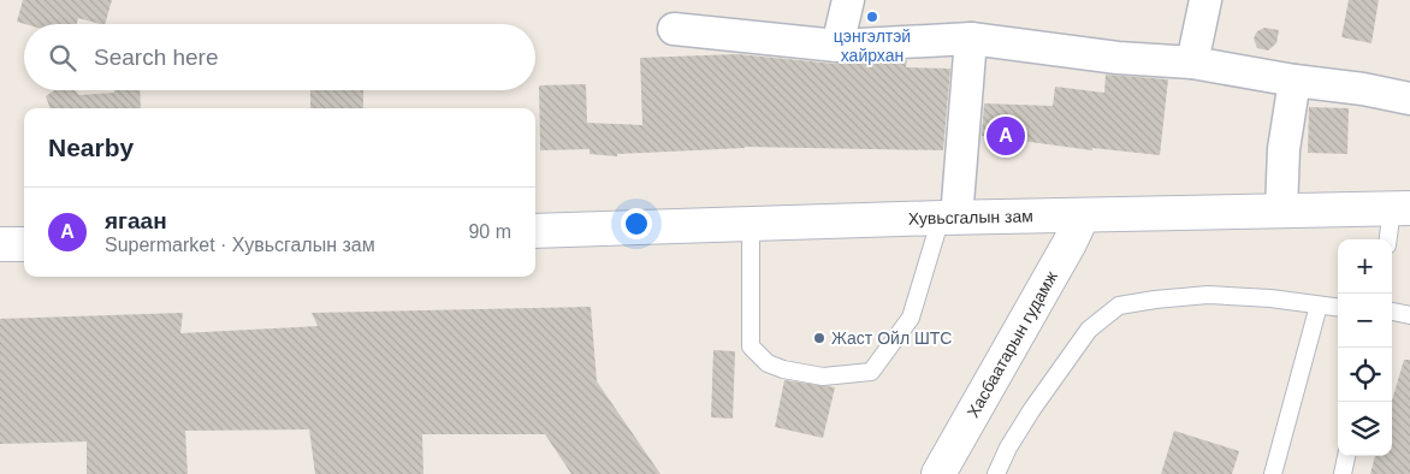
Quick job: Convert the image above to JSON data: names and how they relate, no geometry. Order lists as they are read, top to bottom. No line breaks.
{"streets":{"main road":["Хувьсгалын зам","Хасбаатарын гудамж"]},"crossings":[["Хувьсгалын зам","Хасбаатарын гудамж"]],"places":["цэнгэлтэй хайрхан","Жаст Ойл ШТС"],"page":{"search":"Search here","heading":"Nearby","pins":"A","list":[{"mark":"A","name":"ягаан","note":"Supermarket · Хувьсгалын зам","value":"90 m"}],"map_buttons":["+","−"]}}
